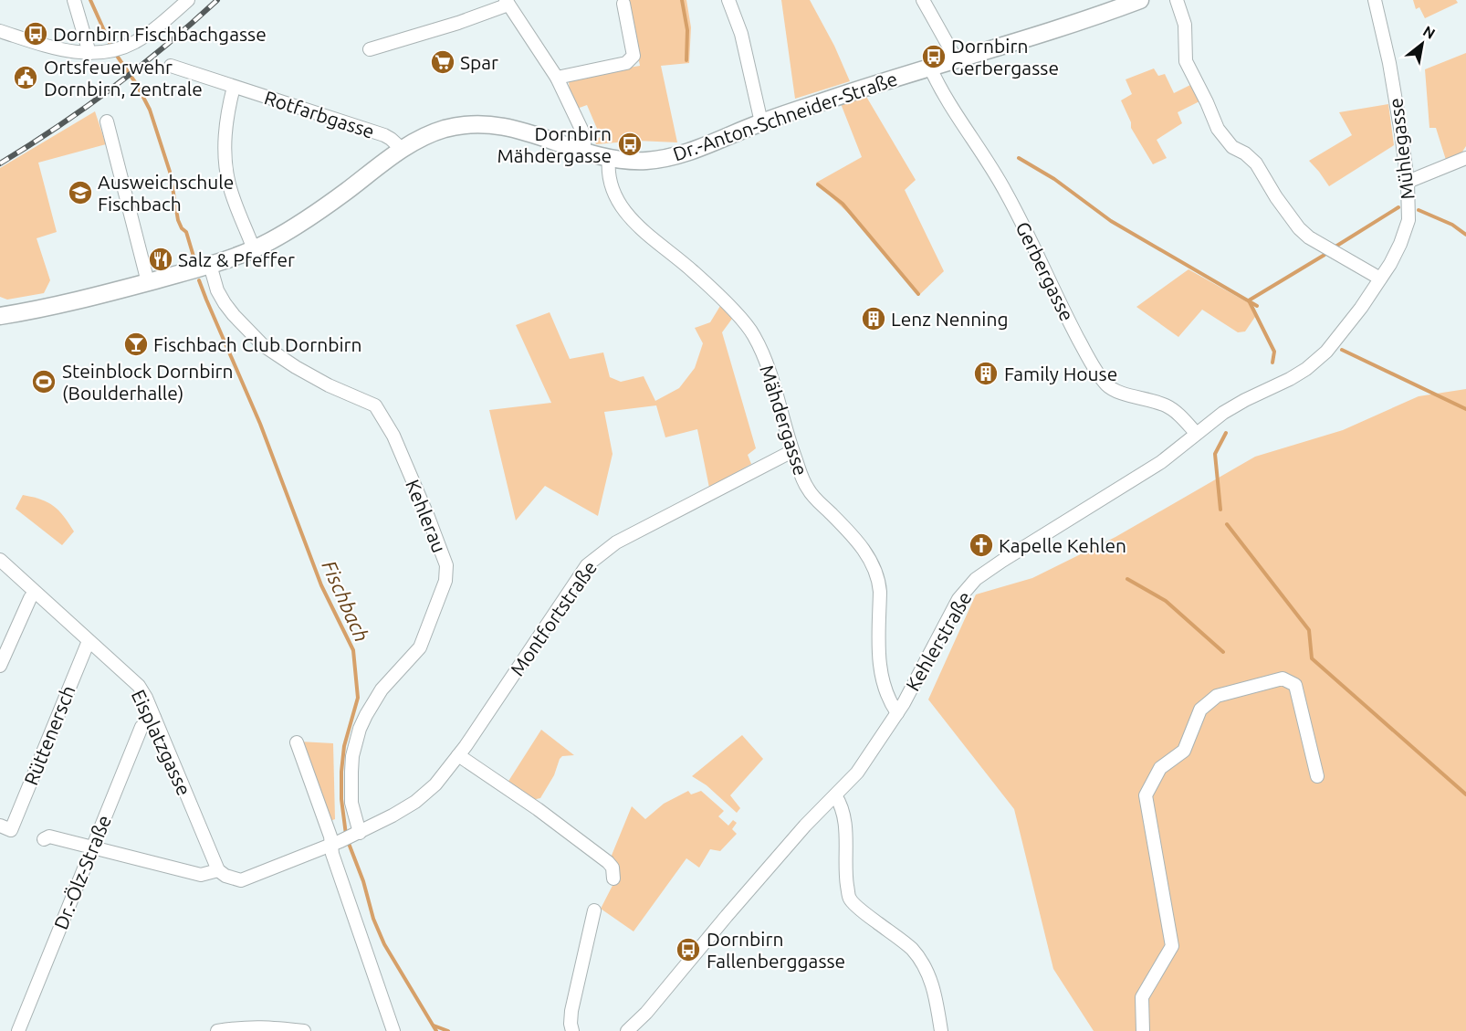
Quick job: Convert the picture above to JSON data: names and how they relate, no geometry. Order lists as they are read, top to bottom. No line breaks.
{"streets":{"main road":["Dr.-Anton-Schneider-Straße"],"street":["Rotfarbgasse","Mühlegasse","Gerbergasse","Mähdergasse","Kehlerau","Montfortstraße","Kehlerstraße","Rüttenersch","Eisplatzgasse","Dr.-Ölz-Straße"]},"crossings":[["Rotfarbgasse","Dr.-Anton-Schneider-Straße"],["Dr.-Anton-Schneider-Straße","Gerbergasse"],["Dr.-Anton-Schneider-Straße","Mähdergasse"],["Dr.-Anton-Schneider-Straße","Kehlerau"],["Mühlegasse","Kehlerstraße"],["Gerbergasse","Kehlerstraße"],["Mähdergasse","Montfortstraße"],["Mähdergasse","Kehlerstraße"],["Kehlerau","Montfortstraße"],["Montfortstraße","Eisplatzgasse"],["Montfortstraße","Dr.-Ölz-Straße"],["Rüttenersch","Eisplatzgasse"],["Eisplatzgasse","Dr.-Ölz-Straße"]],"water":["Fischbach"],"places":{"bus stop":["Dornbirn Fischbachgasse","Dornbirn Gerbergasse","Dornbirn Mähdergasse","Dornbirn Fallenberggasse"],"supermarket":["Spar"],"public building":["Ortsfeuerwehr Dornbirn, Zentrale"],"school or university":["Ausweichschule Fischbach"],"restaurant":["Salz & Pfeffer"],"building":["Lenz Nenning","Family House"],"bar":["Fischbach Club Dornbirn"],"sports":["Steinblock Dornbirn (Boulderhalle)"],"church":["Kapelle Kehlen"]},"north":"top right"}
